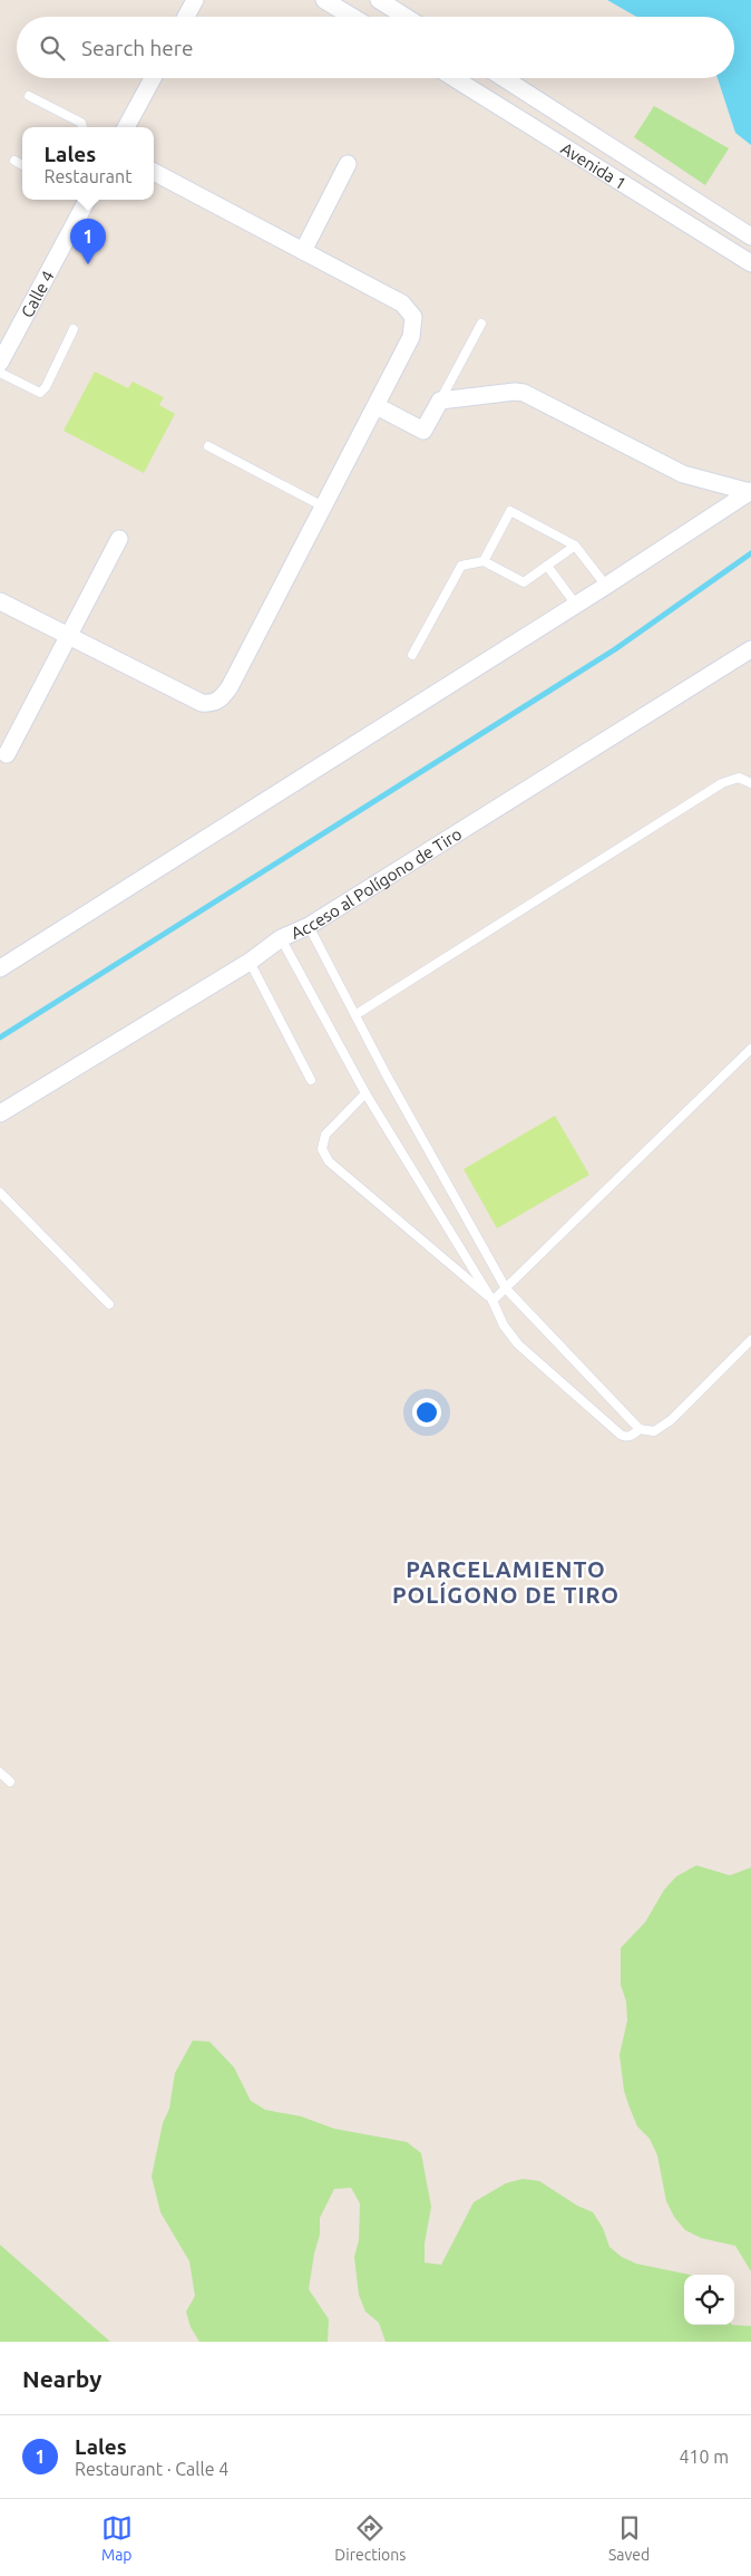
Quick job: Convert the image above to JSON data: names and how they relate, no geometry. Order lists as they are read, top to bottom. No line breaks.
{"streets":{"street":["Avenida 1","Calle 4","Acceso al Polígono de Tiro"]},"districts":["PARCELAMIENTO POLÍGONO DE TIRO"],"page":{"search":"Search here","popup":["Lales","Restaurant"],"pins":"1","heading":"Nearby","list":[{"mark":"1","name":"Lales","note":"Restaurant · Calle 4","value":"410 m"}],"nav":["Map","Directions","Saved"]}}
